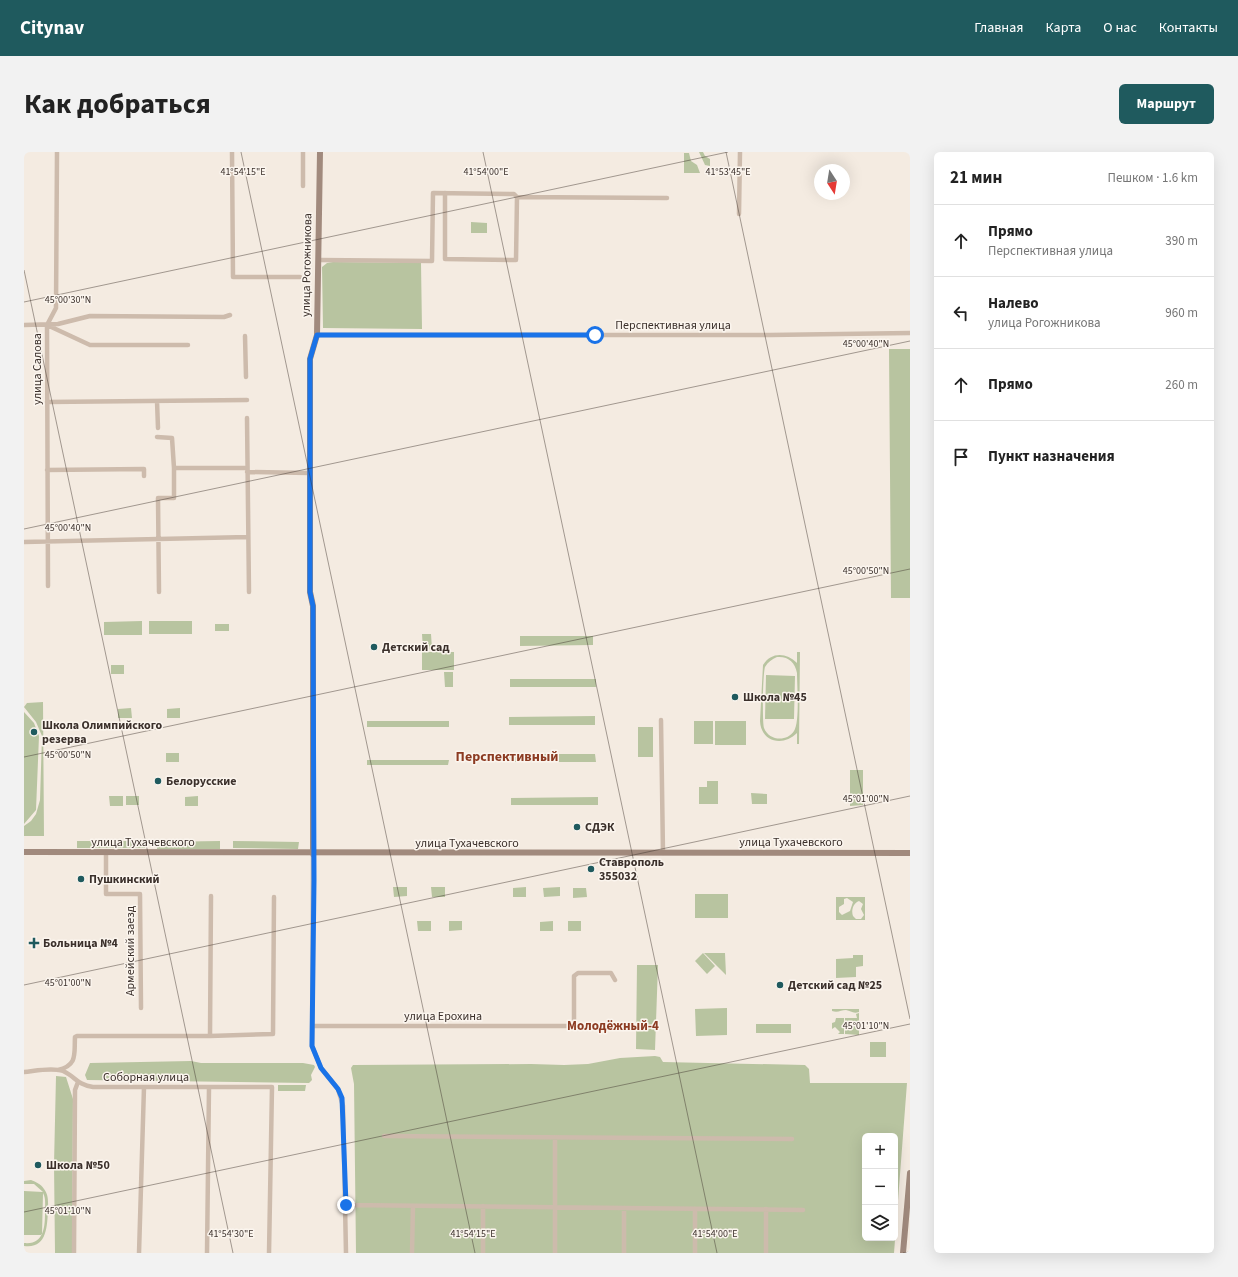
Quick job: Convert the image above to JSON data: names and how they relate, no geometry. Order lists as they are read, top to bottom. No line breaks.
{"streets":{"main road":["улица Рогожникова","улица Тухачевского"],"street":["Перспективная улица","улица Салова","Армейский заезд","улица Ерохина","Соборная улица"]},"crossings":[["улица Рогожникова","Перспективная улица"],["улица Рогожникова","улица Тухачевского"],["улица Рогожникова","улица Ерохина"],["улица Тухачевского","Армейский заезд"]],"districts":["Перспективный","Молодёжный-4"],"places":{"other":["Детский сад","Школа №45","Школа Олимпийского резерва","Белорусские","СДЭК","Ставрополь 355032","Пушкинский","Детский сад №25","Школа №50"],"health":["Больница №4"]},"north":"bottom","page":{"header":"Citynav","nav":["Главная","Карта","О нас","Контакты"],"title":"Как добраться","buttons":"Маршрут","heading":["21 мин","Пешком · 1.6 km"],"list":[["Прямо","Перспективная улица","390 m"],["Налево","улица Рогожникова","960 m"],["Прямо","260 m"],"Пункт назначения"],"map_buttons":["+","−"]},"coordinates":["41°54'15\"E","41°54'00\"E","41°53'45\"E","45°00'30\"N","45°00'40\"N","45°00'50\"N","45°01'00\"N","45°01'10\"N","41°54'30\"E"]}
